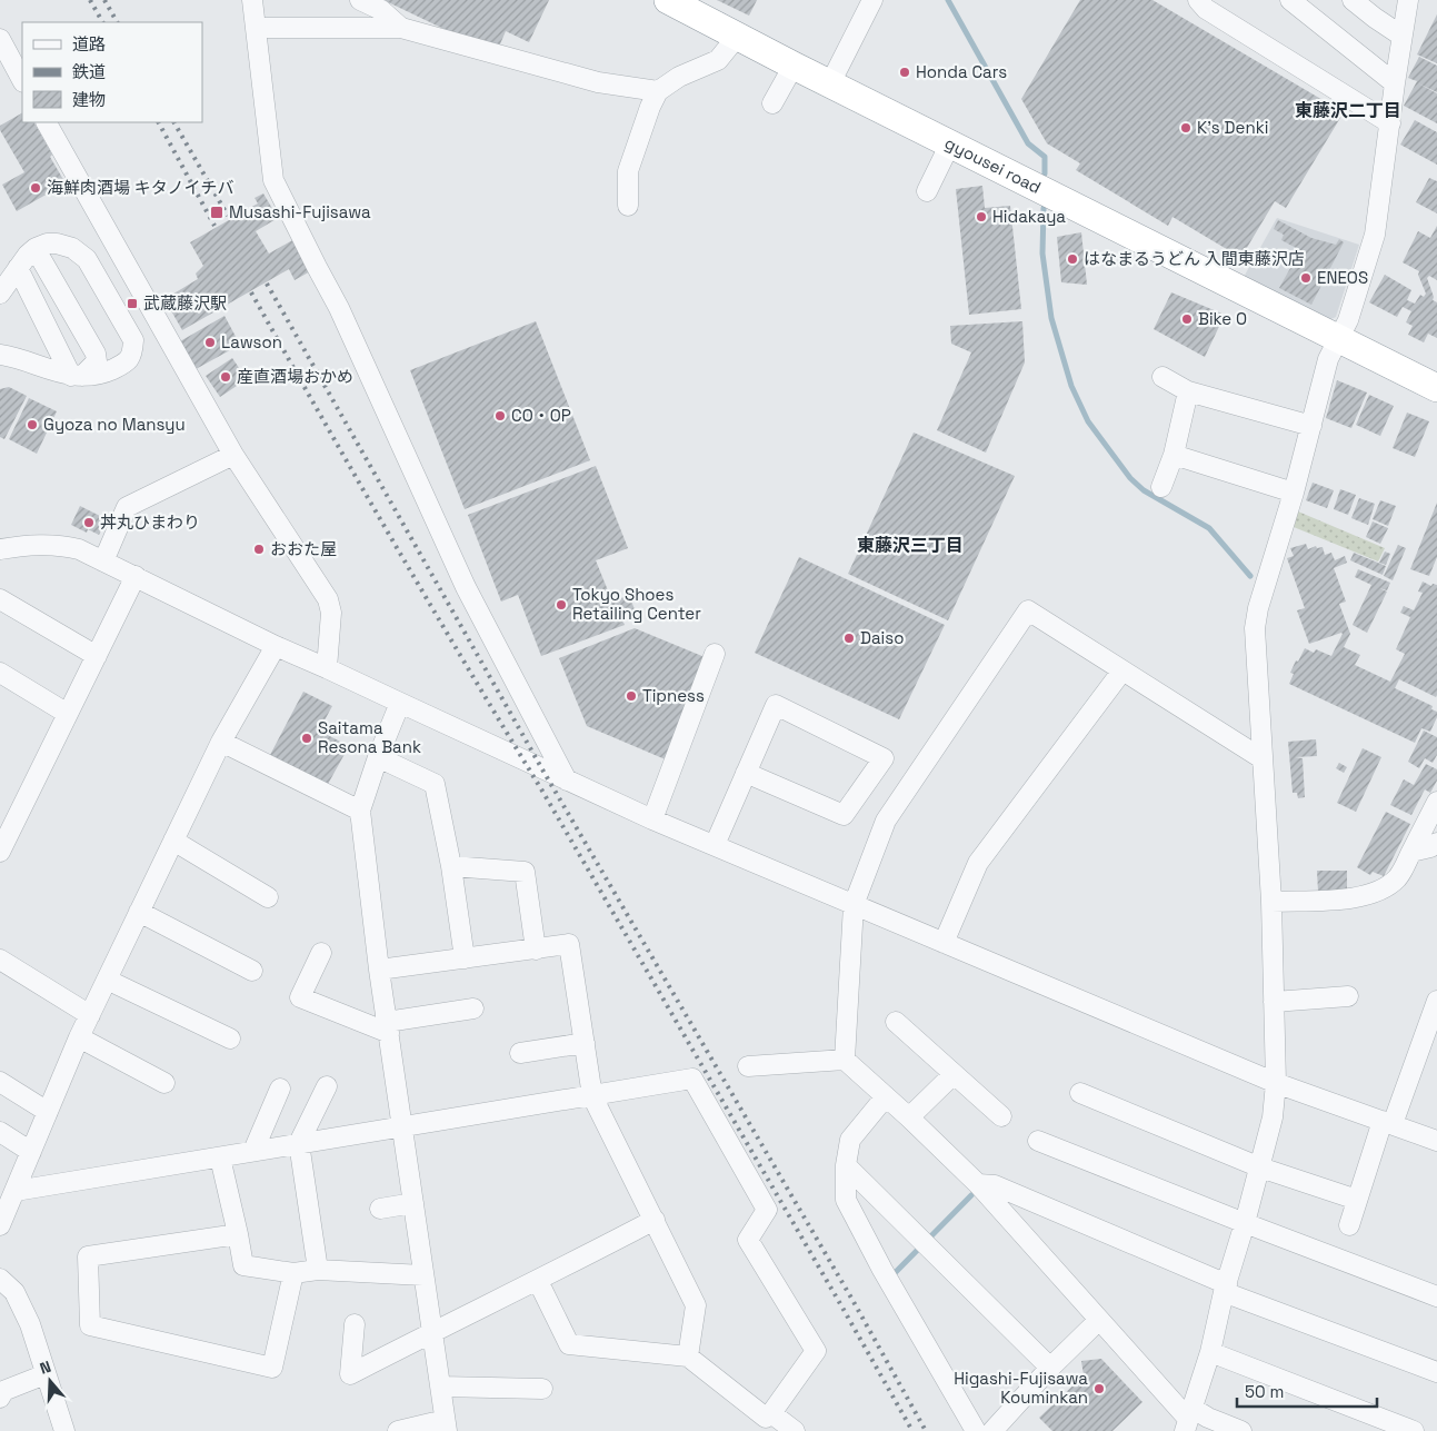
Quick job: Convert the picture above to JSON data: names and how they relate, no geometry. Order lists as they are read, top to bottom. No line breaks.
{"streets":{"highway":["gyousei road"]},"districts":["東藤沢二丁目","東藤沢三丁目"],"places":{"other":["Honda Cars","K's Denki","海鮮肉酒場 キタノイチバ","Hidakaya","はなまるうどん 入間東藤沢店","ENEOS","Bike O","Lawson","産直酒場おかめ","CO・OP","Gyoza no Mansyu","丼丸ひまわり","おおた屋","Tokyo Shoes Retailing Center","Daiso","Tipness","Saitama Resona Bank","Higashi-Fujisawa Kouminkan"],"transit":["Musashi-Fujisawa","武蔵藤沢駅"]},"legend":["道路","鉄道","建物"],"scale_bar":"50 m","north":"top"}
